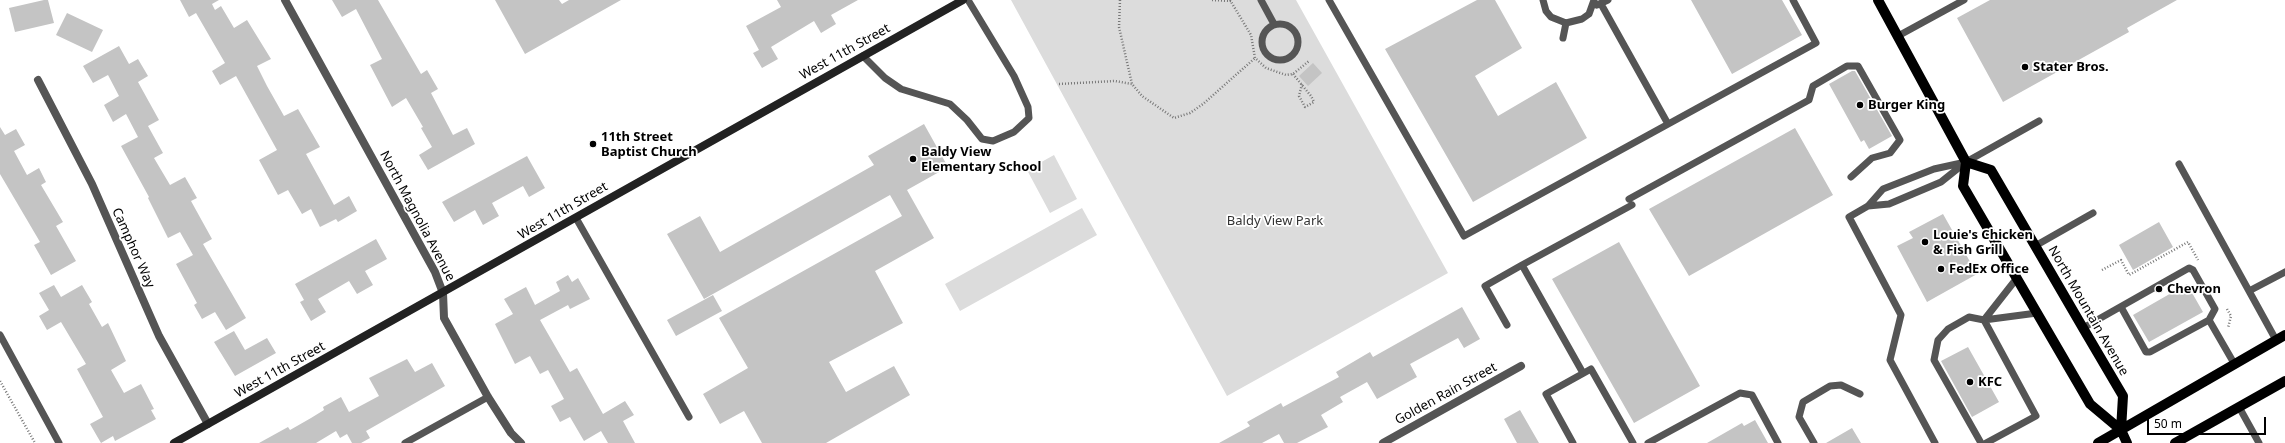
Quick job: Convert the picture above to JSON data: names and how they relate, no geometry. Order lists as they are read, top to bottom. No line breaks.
{"streets":{"main road":["North Mountain Avenue"],"street":["West 11th Street","North Magnolia Avenue","Camphor Way","Golden Rain Street"]},"crossings":[["West 11th Street","North Magnolia Avenue"],["West 11th Street","Camphor Way"]],"parks":["Baldy View Park"],"places":["Stater Bros.","Burger King","11th Street Baptist Church","Baldy View Elementary School","Louie's Chicken & Fish Grill","FedEx Office","Chevron","KFC"],"scale_bar":"50 m"}
